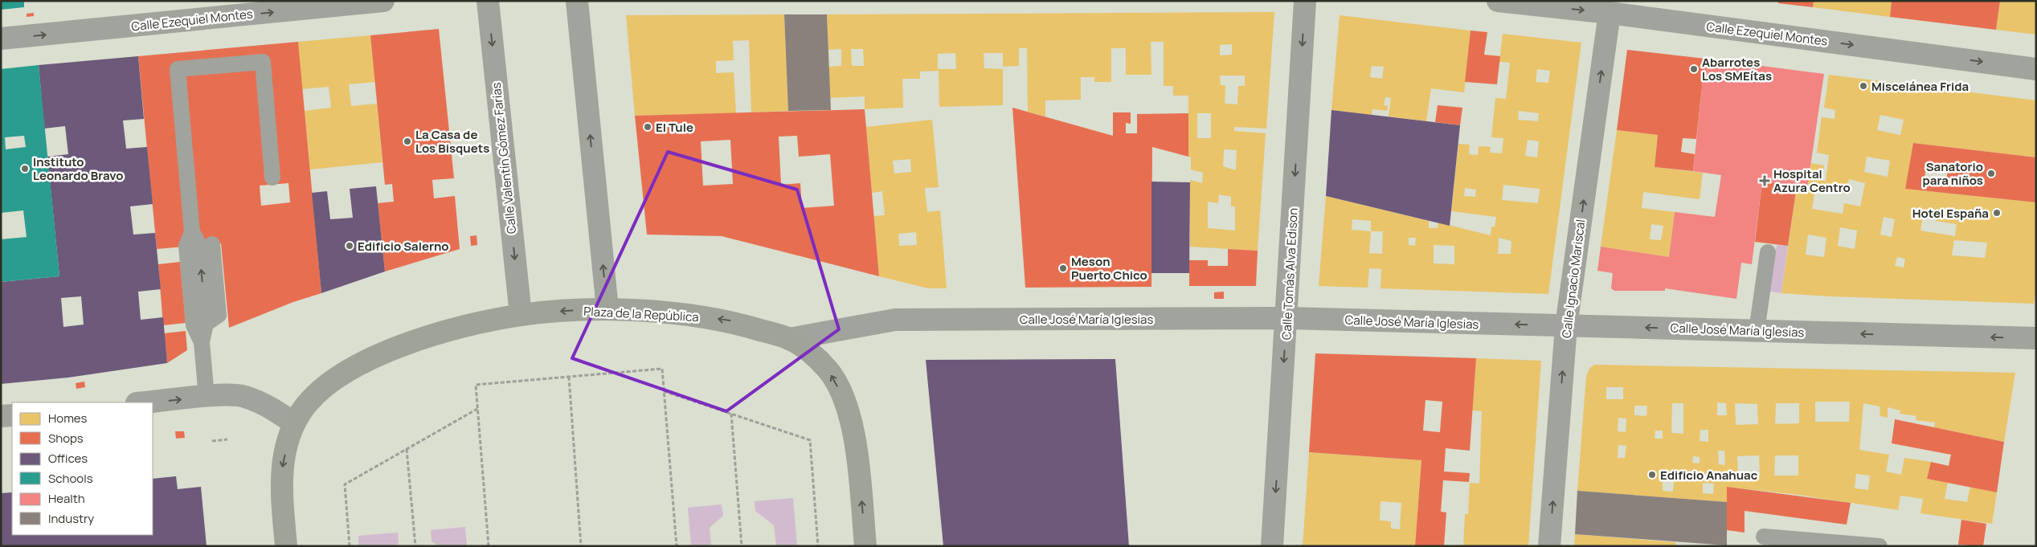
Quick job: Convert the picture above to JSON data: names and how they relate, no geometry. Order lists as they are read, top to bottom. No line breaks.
{"streets":{"main road":["Plaza de la República"],"street":["Calle Ezequiel Montes","Calle Valentín Gómez Farías","Calle Tomás Alva Edison","Calle Ignacio Mariscal","Calle José María Iglesias"]},"crossings":[["Calle Ezequiel Montes","Calle Ignacio Mariscal"],["Calle Valentín Gómez Farías","Plaza de la República"],["Calle Tomás Alva Edison","Calle José María Iglesias"],["Calle Ignacio Mariscal","Calle José María Iglesias"],["Plaza de la República","Calle José María Iglesias"]],"one_way":["Calle Ezequiel Montes","Calle Tomás Alva Edison","Calle Ignacio Mariscal","Calle José María Iglesias"],"places":{"other":["Abarrotes Los SMEítas","Miscelánea Frida","El Tule","La Casa de Los Bisquets","Instituto Leonardo Bravo","Sanatorio para niños","Hotel España","Edificio Salerno","Meson Puerto Chico","Edificio Anahuac"],"health":["Hospital Azura Centro"]},"legend":["Homes","Shops","Offices","Schools","Health","Industry"]}
